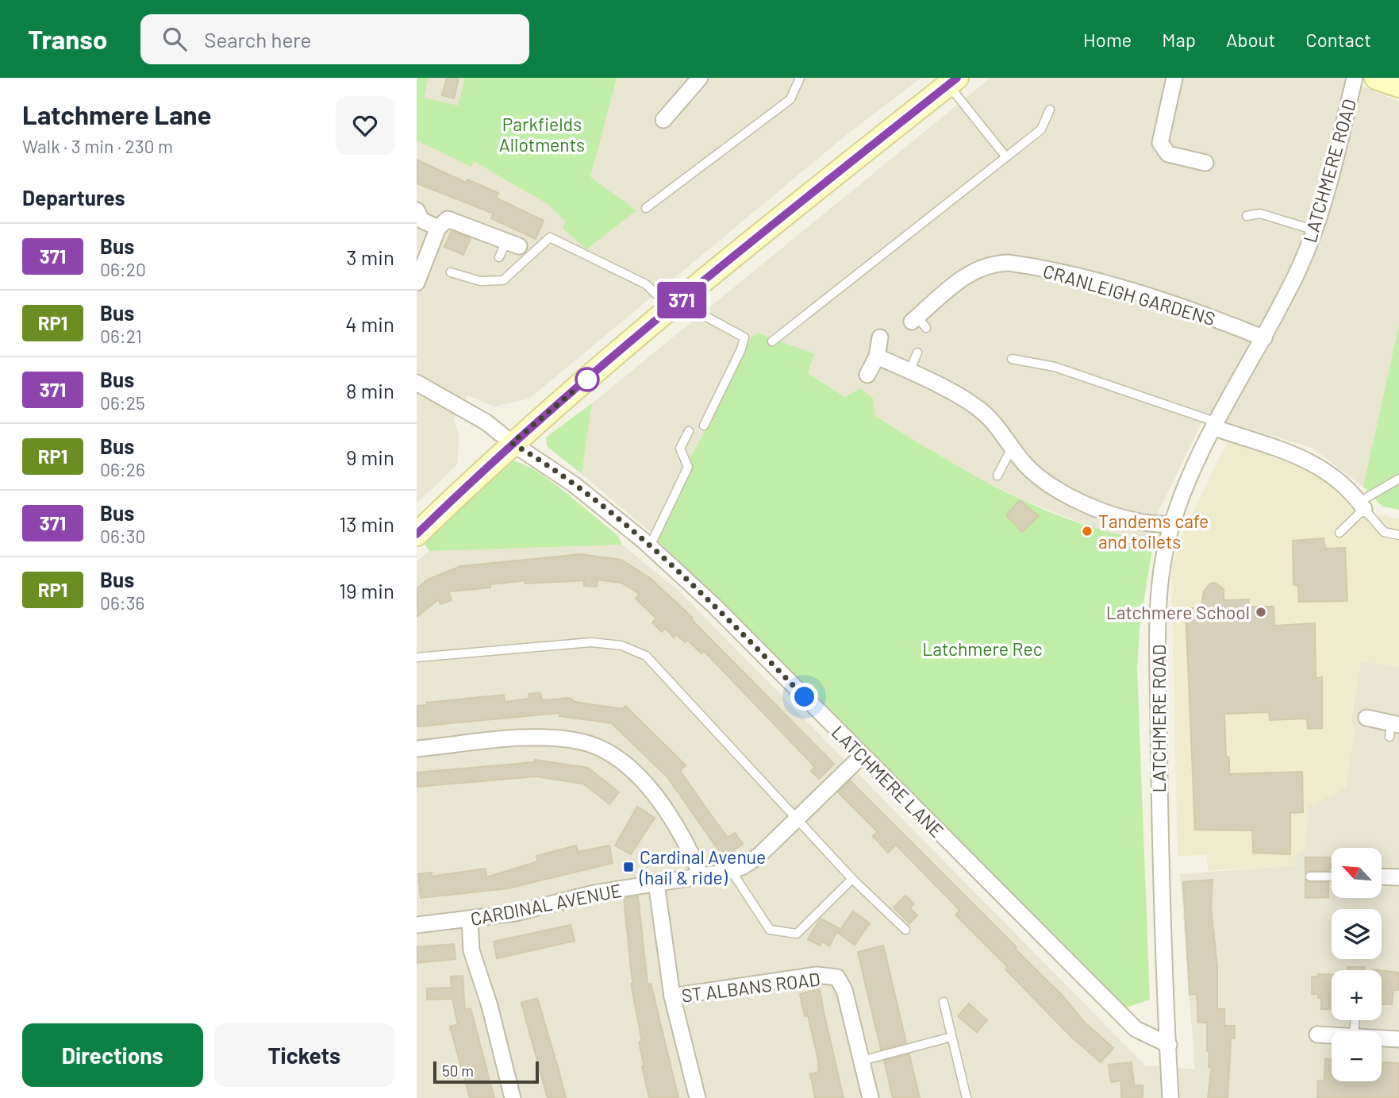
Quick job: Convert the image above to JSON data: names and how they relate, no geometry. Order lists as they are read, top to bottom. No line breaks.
{"streets":{"street":["LATCHMERE ROAD","CRANLEIGH GARDENS","LATCHMERE LANE","CARDINAL AVENUE","ST ALBANS ROAD"]},"crossings":[["LATCHMERE ROAD","CRANLEIGH GARDENS"],["LATCHMERE ROAD","LATCHMERE LANE"],["LATCHMERE LANE","CARDINAL AVENUE"]],"parks":["Parkfields Allotments","Latchmere Rec"],"places":{"other":["Tandems cafe and toilets","Latchmere School"],"transit":["Cardinal Avenue (hail & ride)"]},"lines":["bus line 371"],"scale_bar":"50 m","north":"top left","page":{"header":"Transo","search":"Search here","nav":["Home","Map","About","Contact"],"heading":[["Latchmere Lane","Walk · 3 min · 230 m"],"Departures"],"on_map":"371","list":[{"mark":"371","name":"Bus","note":"06:20","value":"3 min"},{"mark":"RP1","name":"Bus","note":"06:21","value":"4 min"},{"mark":"371","name":"Bus","note":"06:25","value":"8 min"},{"mark":"RP1","name":"Bus","note":"06:26","value":"9 min"},{"mark":"371","name":"Bus","note":"06:30","value":"13 min"},{"mark":"RP1","name":"Bus","note":"06:36","value":"19 min"}],"map_buttons":["+","−"],"buttons":["Directions","Tickets"],"scale":"50 m"}}
